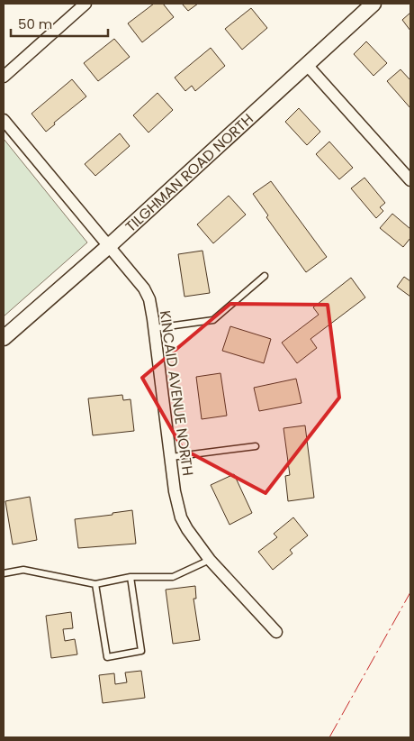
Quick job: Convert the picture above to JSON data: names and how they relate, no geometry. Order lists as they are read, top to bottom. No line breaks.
{"streets":{"street":["TILGHMAN ROAD NORTH","KINCAID AVENUE NORTH"]},"crossings":[["TILGHMAN ROAD NORTH","KINCAID AVENUE NORTH"]],"scale_bar":"50 m"}
